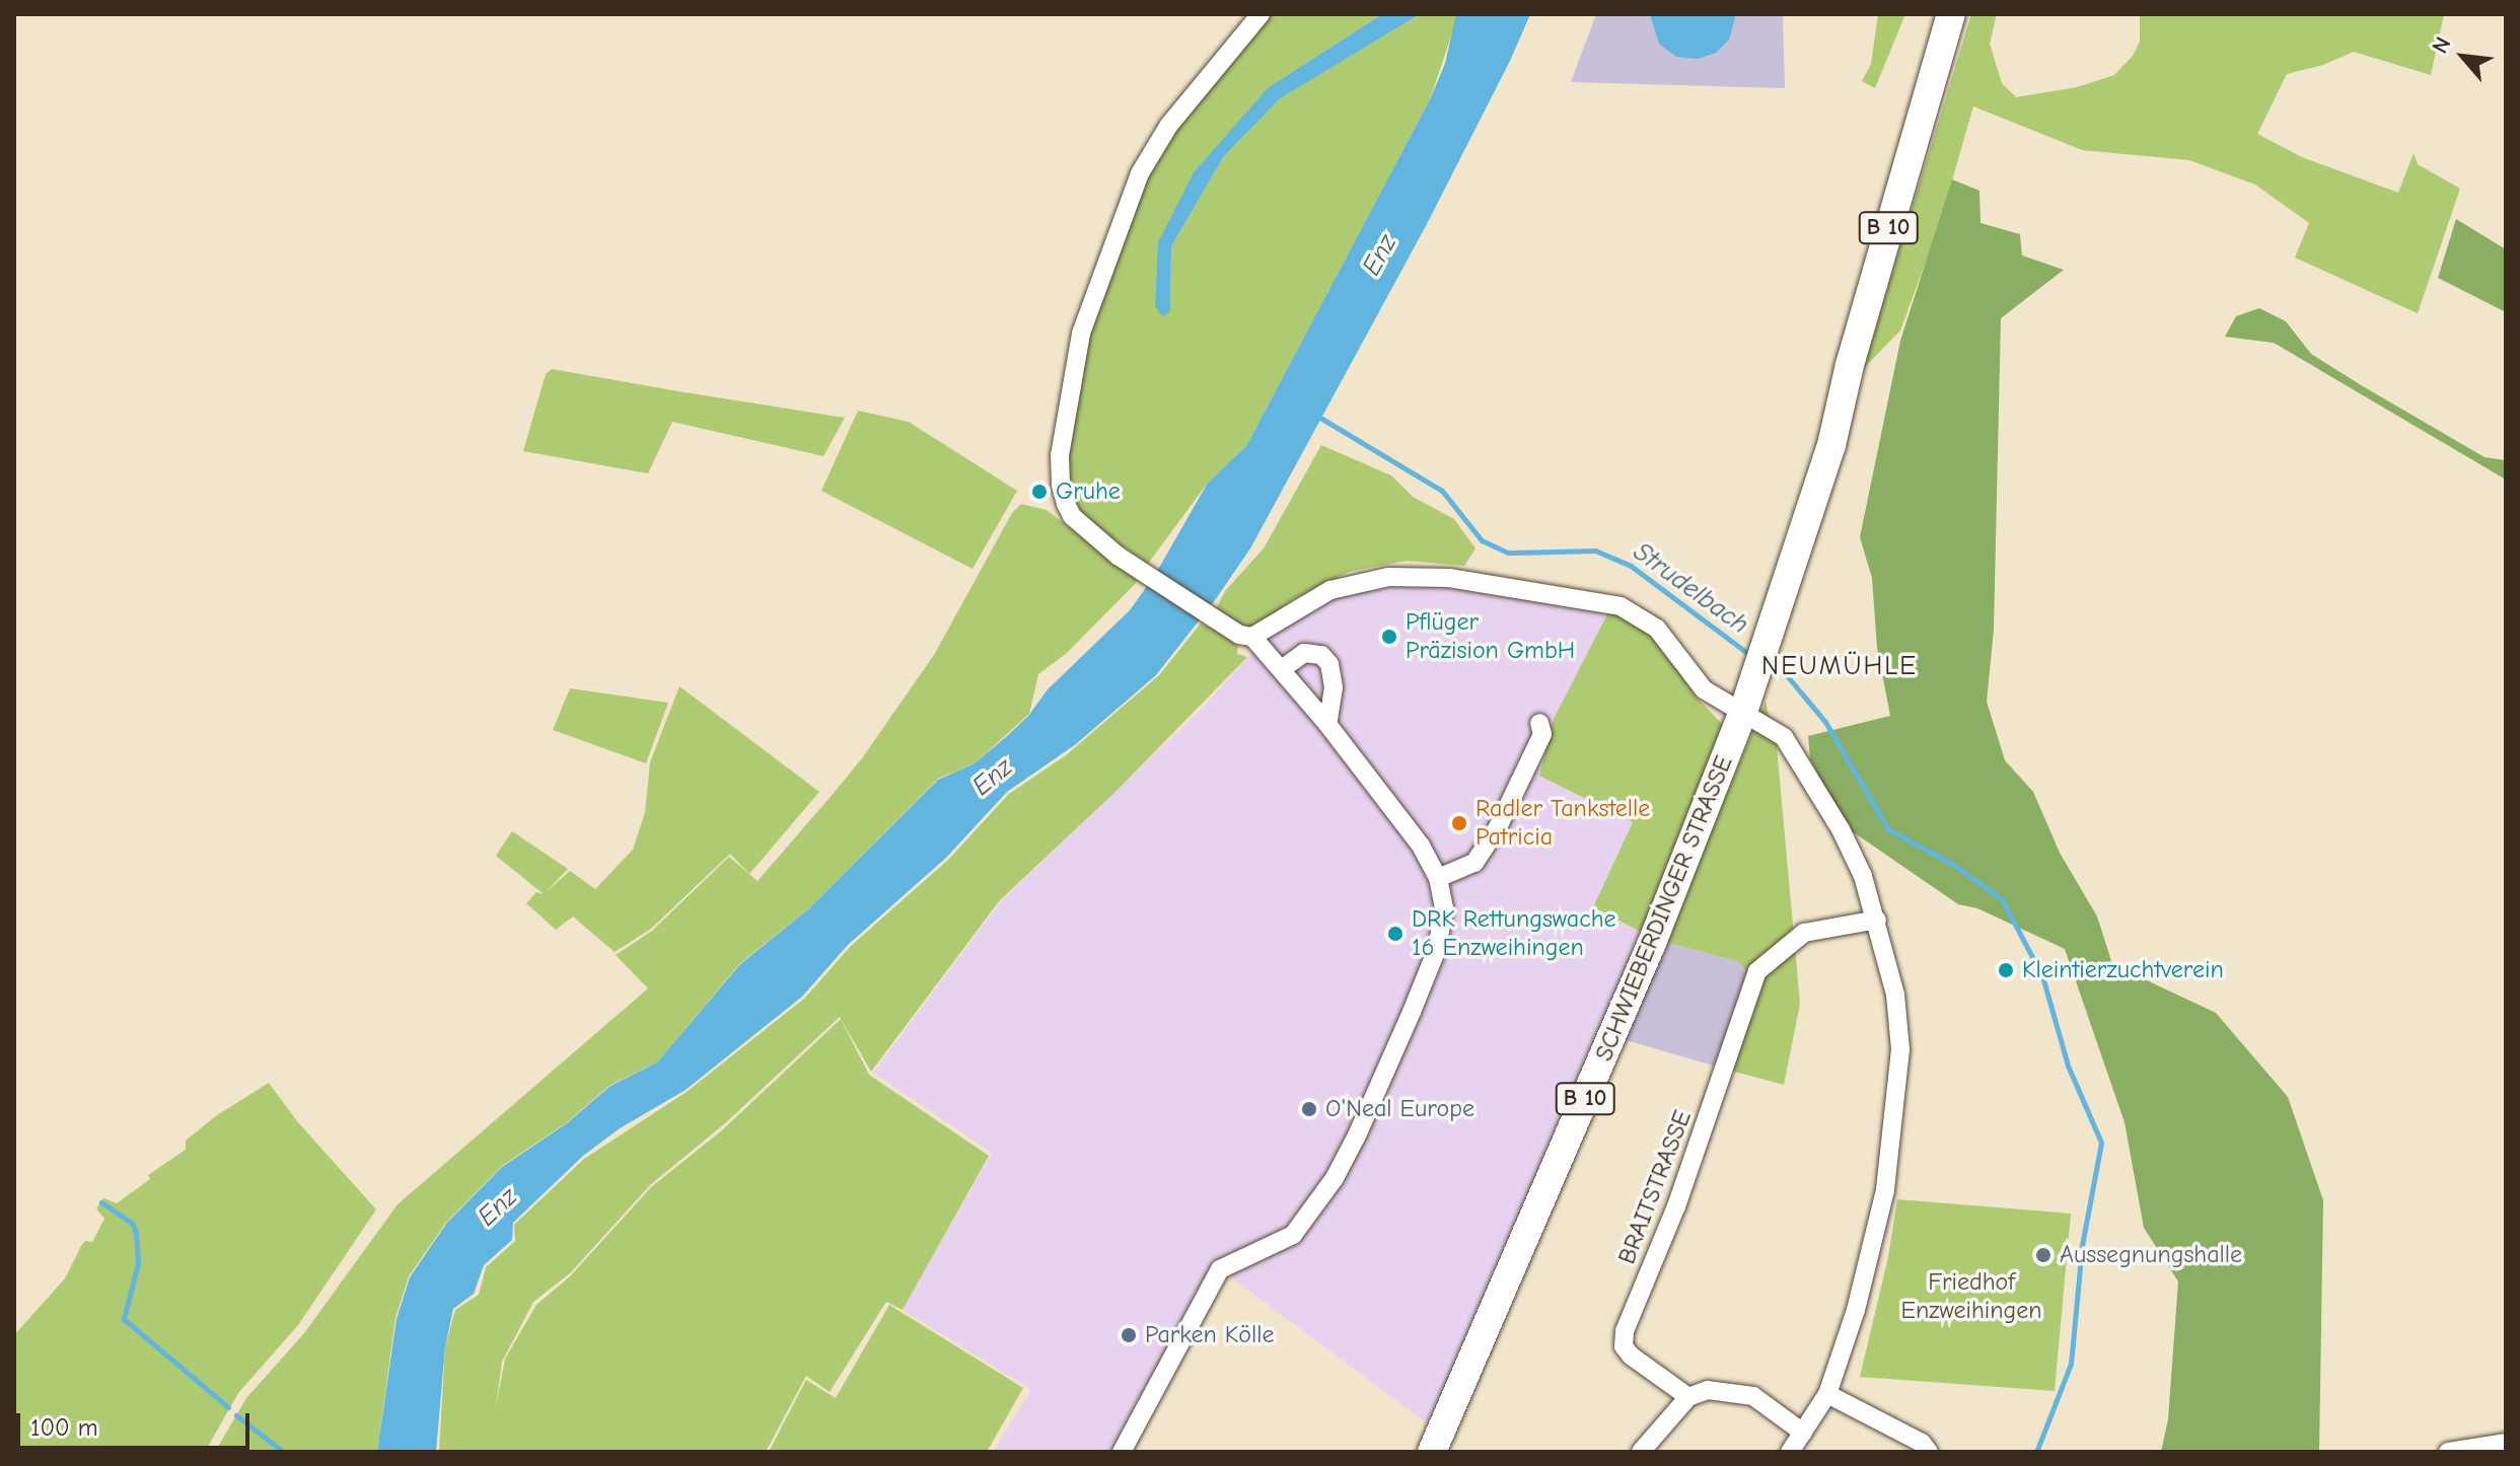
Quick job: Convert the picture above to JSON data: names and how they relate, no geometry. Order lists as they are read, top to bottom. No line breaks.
{"streets":{"main road":["B 10","SCHWIEBERDINGER STRASSE"],"street":["BRAITSTRASSE"]},"districts":["NEUMÜHLE"],"water":["Enz","Strudelbach"],"parks":["Friedhof Enzweihingen"],"places":["Gruhe","Pflüger Präzision GmbH","Radler Tankstelle Patricia","DRK Rettungswache 16 Enzweihingen","Kleintierzuchtverein","O'Neal Europe","Aussegnungshalle","Parken Kölle"],"scale_bar":"100 m","north":"top left"}
